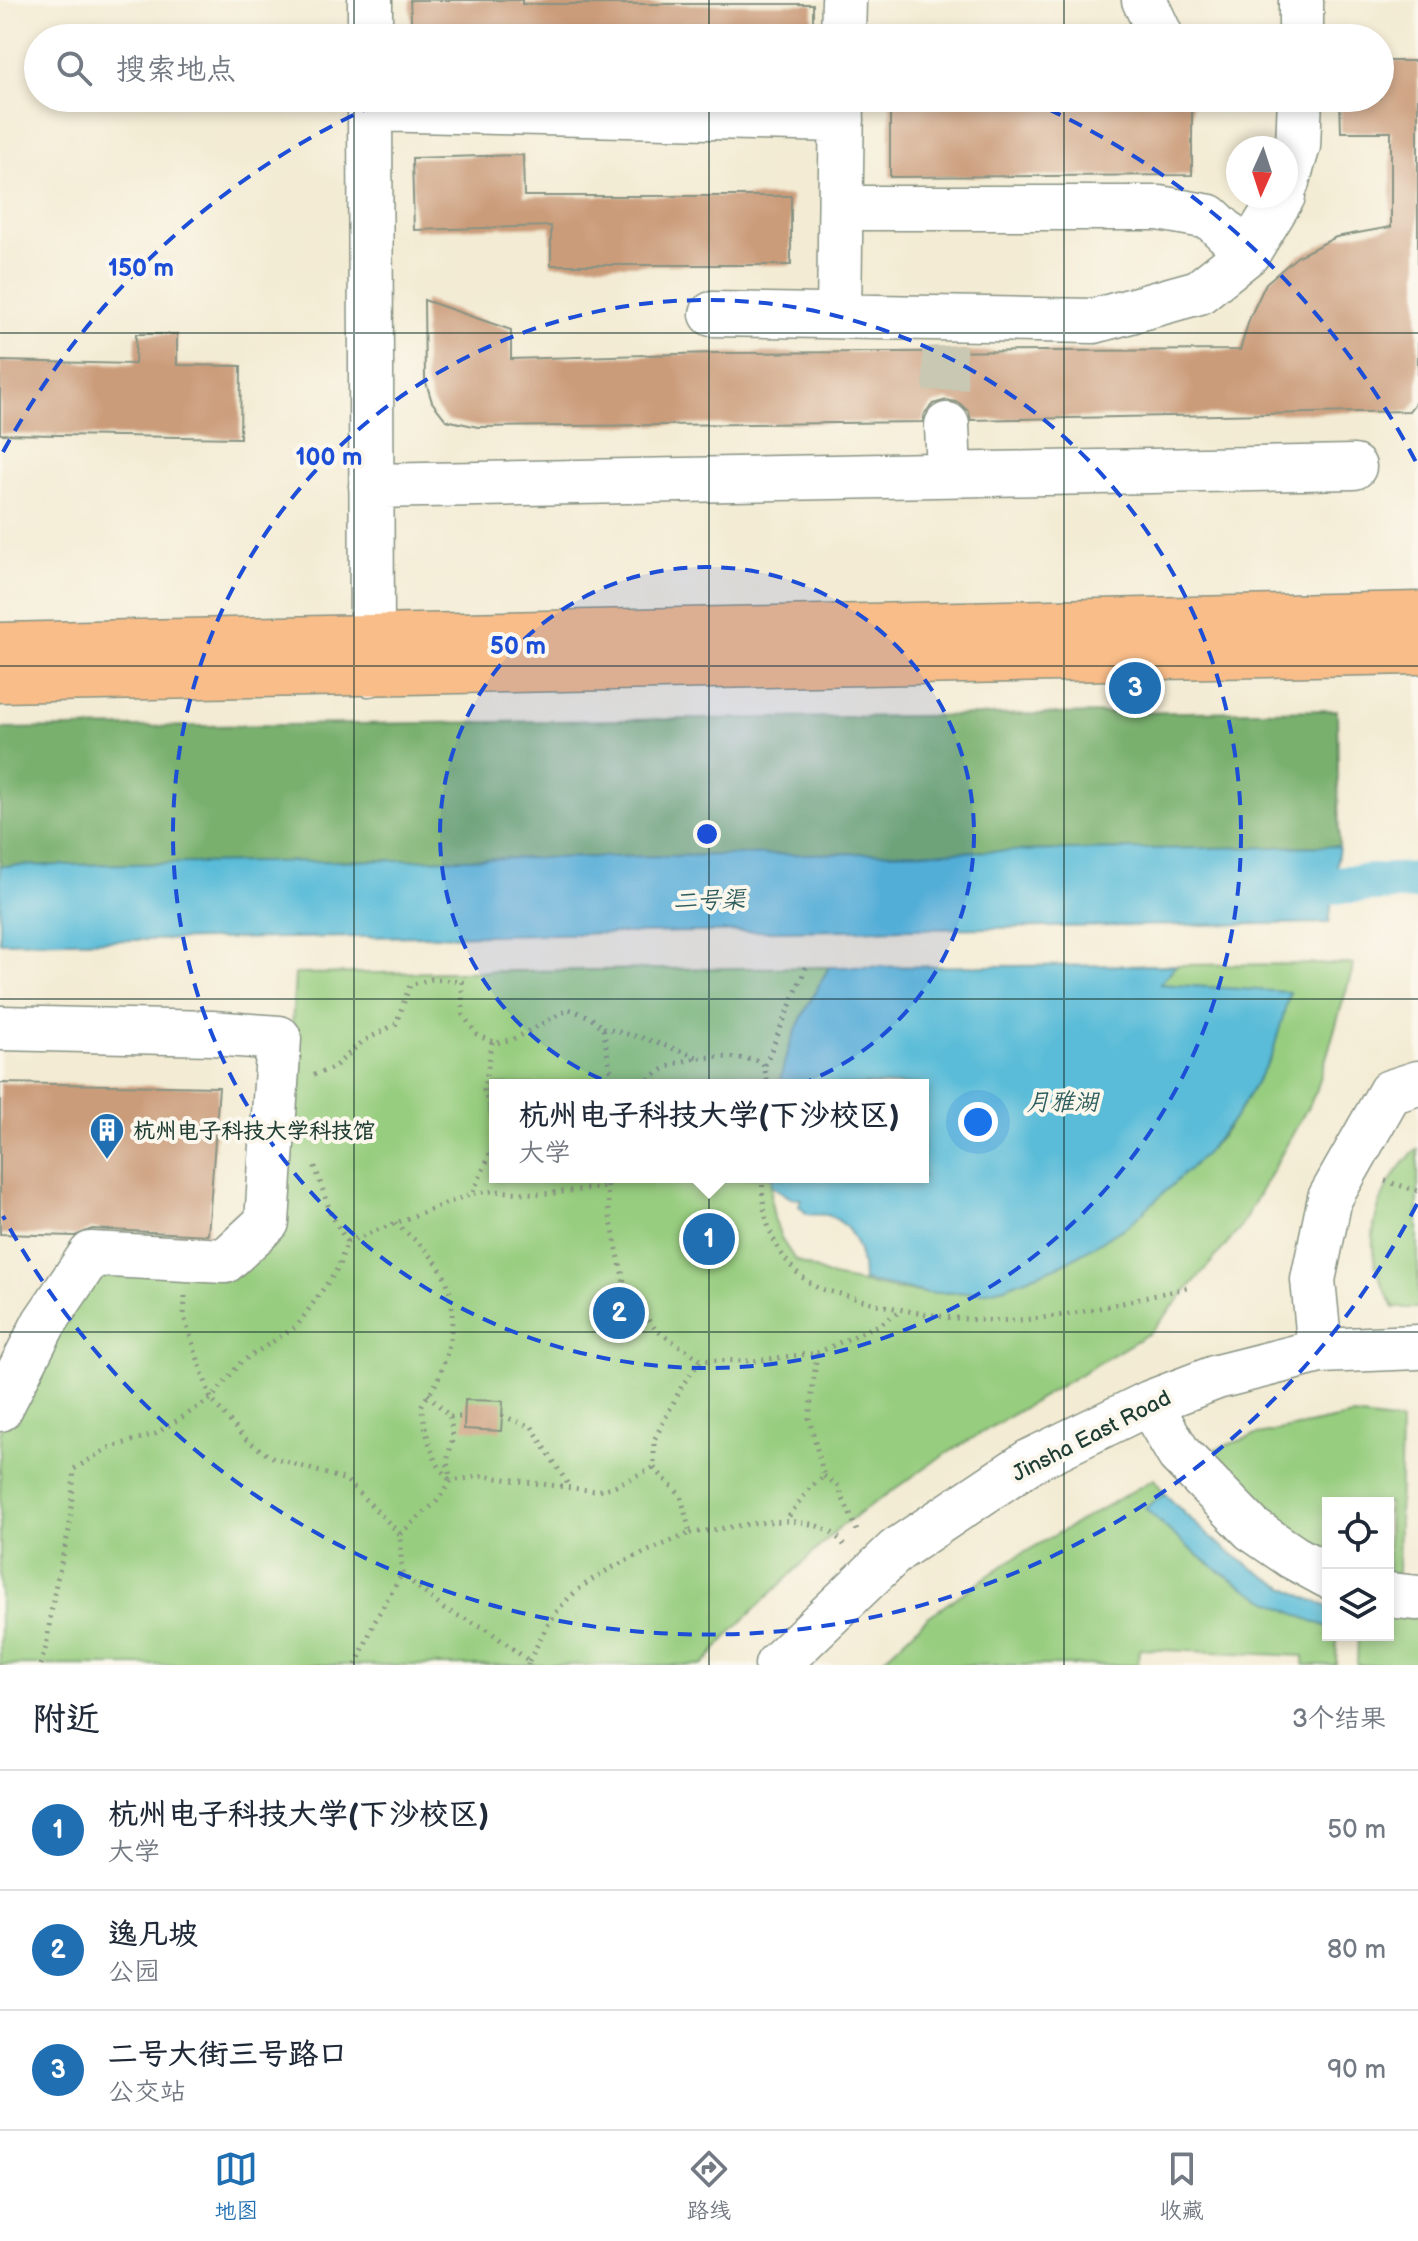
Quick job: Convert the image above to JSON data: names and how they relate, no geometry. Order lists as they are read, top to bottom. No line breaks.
{"streets":{"street":["Jinsha East Road"]},"water":["二号渠","月雅湖"],"places":{"building":["杭州电子科技大学科技馆"]},"north":"bottom","page":{"search":"搜索地点","pins":["3","1","2"],"popup":["杭州电子科技大学(下沙校区)","大学"],"heading":["附近","3个结果"],"list":[{"mark":"1","name":"杭州电子科技大学(下沙校区)","note":"大学","value":"50 m"},{"mark":"2","name":"逸凡坡","note":"公园","value":"80 m"},{"mark":"3","name":"二号大街三号路口","note":"公交站","value":"90 m"}],"nav":["地图","路线","收藏"]},"rings":["150 m","100 m","50 m"]}
